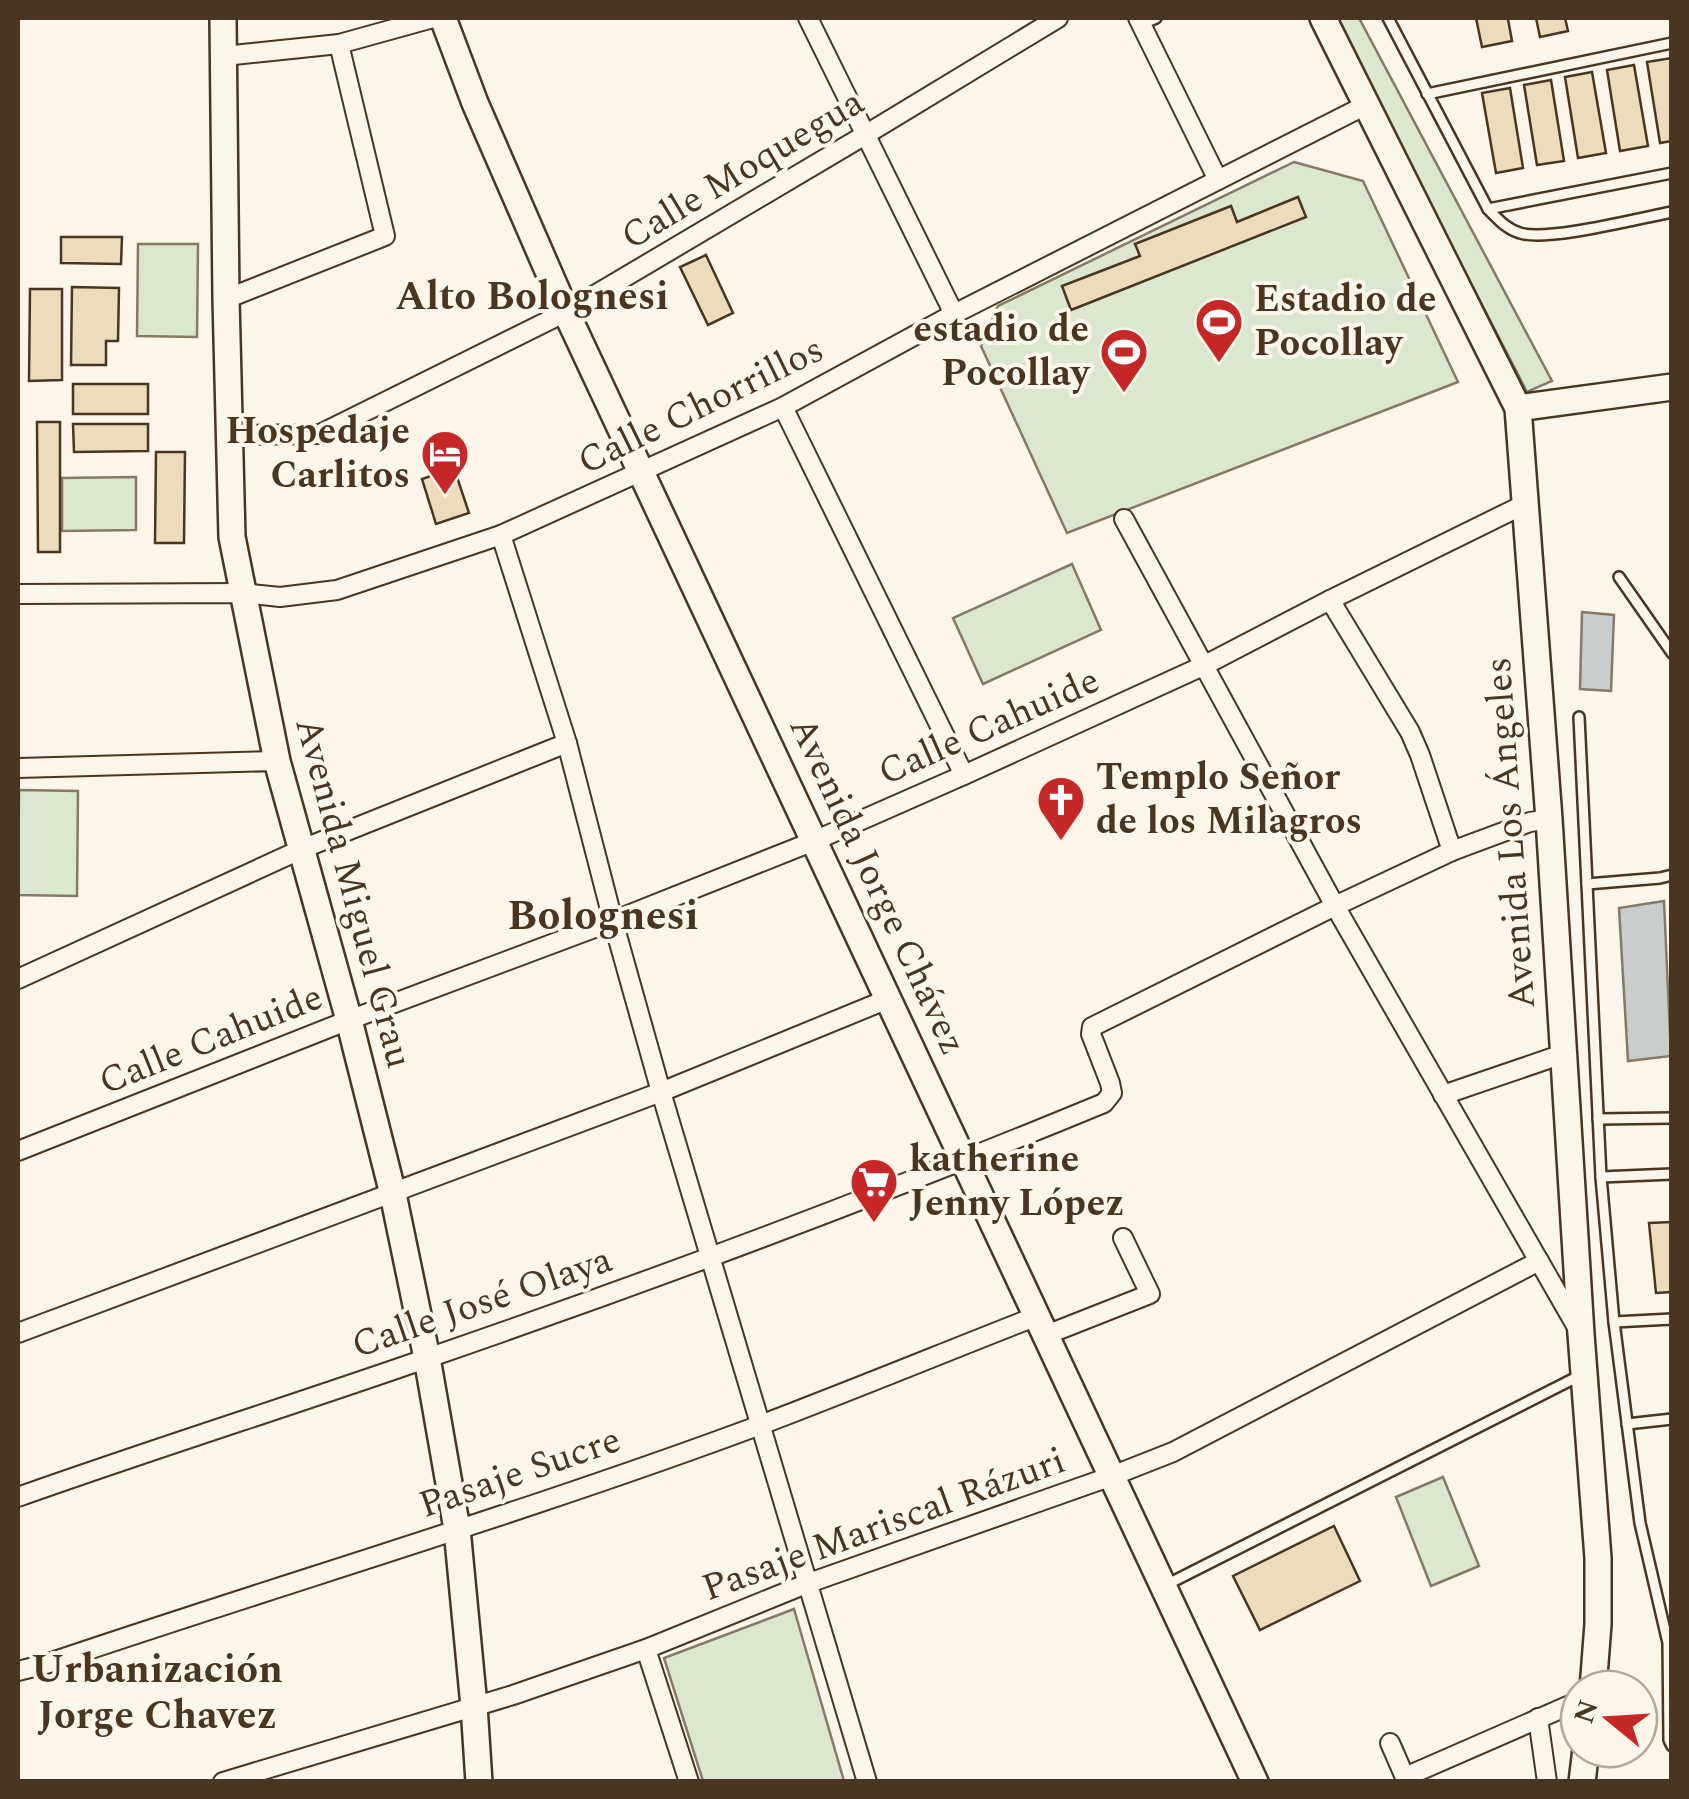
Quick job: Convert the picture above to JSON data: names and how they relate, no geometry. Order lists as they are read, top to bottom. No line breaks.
{"streets":{"street":["Calle Moquegua","Calle Chorrillos","Calle Cahuide","Avenida Los Ángeles","Avenida Jorge Chávez","Avenida Miguel Grau","Calle José Olaya","Pasaje Sucre","Pasaje Mariscal Rázuri"]},"crossings":[["Calle Moquegua","Avenida Jorge Chávez"],["Calle Moquegua","Avenida Miguel Grau"],["Calle Chorrillos","Avenida Los Ángeles"],["Calle Chorrillos","Avenida Jorge Chávez"],["Calle Chorrillos","Avenida Miguel Grau"],["Calle Cahuide","Avenida Los Ángeles"],["Calle Cahuide","Avenida Jorge Chávez"],["Calle Cahuide","Avenida Miguel Grau"],["Avenida Jorge Chávez","Calle José Olaya"],["Avenida Jorge Chávez","Pasaje Sucre"],["Avenida Jorge Chávez","Pasaje Mariscal Rázuri"],["Avenida Miguel Grau","Calle José Olaya"],["Avenida Miguel Grau","Pasaje Sucre"],["Avenida Miguel Grau","Pasaje Mariscal Rázuri"]],"districts":["Alto Bolognesi","Bolognesi","Urbanización Jorge Chavez"],"places":{"sports":["Estadio de Pocollay","estadio de Pocollay"],"hotel":["Hospedaje Carlitos"],"church":["Templo Señor de los Milagros"],"supermarket":["katherine Jenny López"]},"north":"left"}
